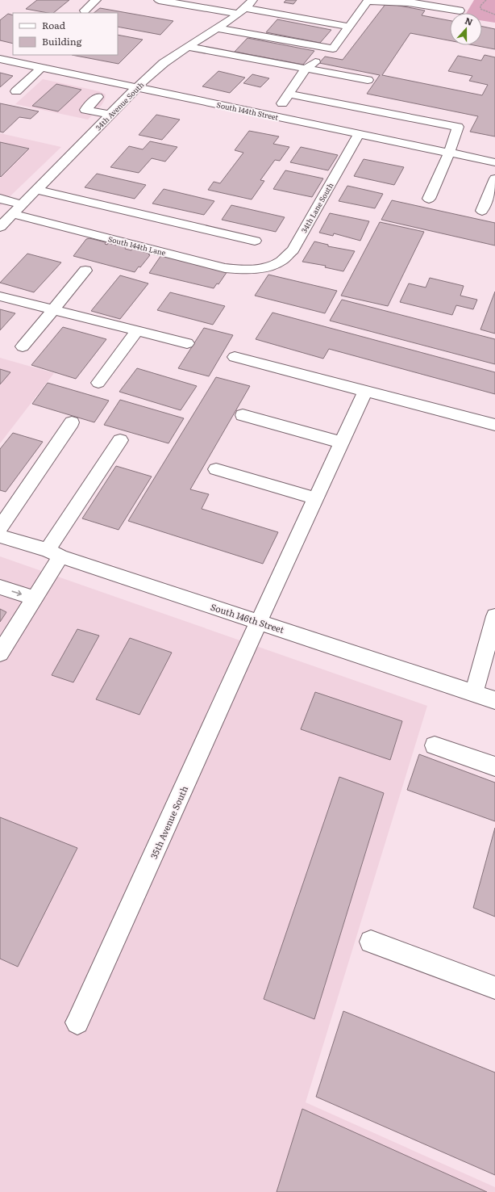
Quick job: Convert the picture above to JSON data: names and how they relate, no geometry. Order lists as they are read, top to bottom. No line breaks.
{"streets":{"street":["34th Avenue South","South 144th Street","34th Lane South","South 144th Lane","South 146th Street","35th Avenue South"]},"crossings":[["34th Avenue South","South 144th Street"],["34th Avenue South","South 144th Lane"],["South 144th Street","34th Lane South"],["34th Lane South","South 144th Lane"],["South 146th Street","35th Avenue South"]],"legend":["Road","Building"],"north":"top"}
